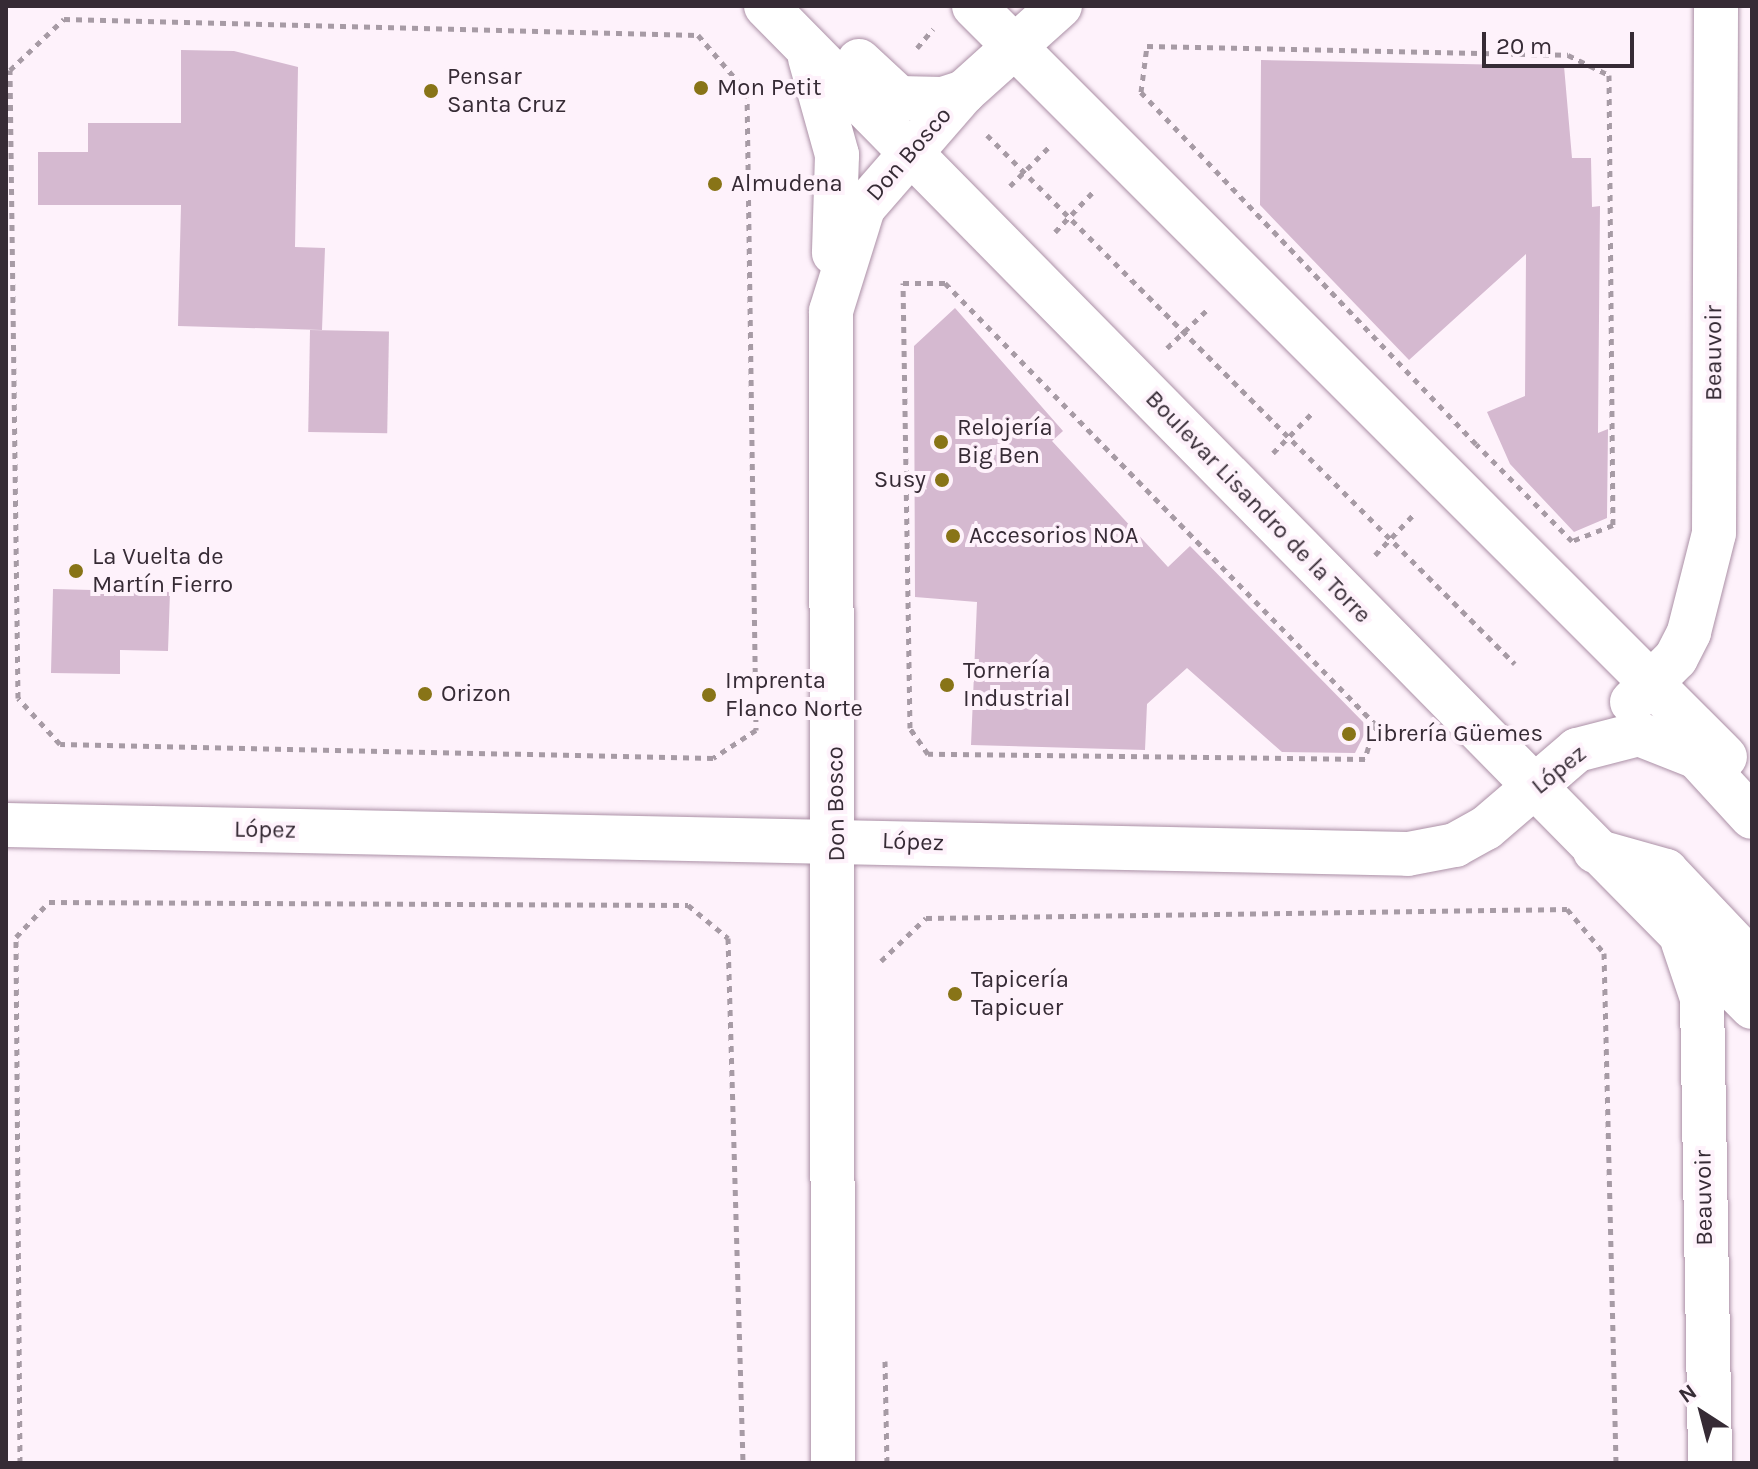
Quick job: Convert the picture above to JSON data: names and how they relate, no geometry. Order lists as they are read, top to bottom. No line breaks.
{"streets":{"street":["Don Bosco","Beauvoir","Boulevar Lisandro de la Torre","López"]},"crossings":[["Don Bosco","Boulevar Lisandro de la Torre"],["Don Bosco","López"],["Beauvoir","Boulevar Lisandro de la Torre"],["Beauvoir","López"],["Boulevar Lisandro de la Torre","López"]],"places":["Mon Petit","Pensar Santa Cruz","Almudena","Relojería Big Ben","Susy","Accesorios NOA","La Vuelta de Martín Fierro","Tornería Industrial","Orizon","Imprenta Flanco Norte","Librería Güemes","Tapicería Tapicuer"],"scale_bar":"20 m","north":"top left"}
